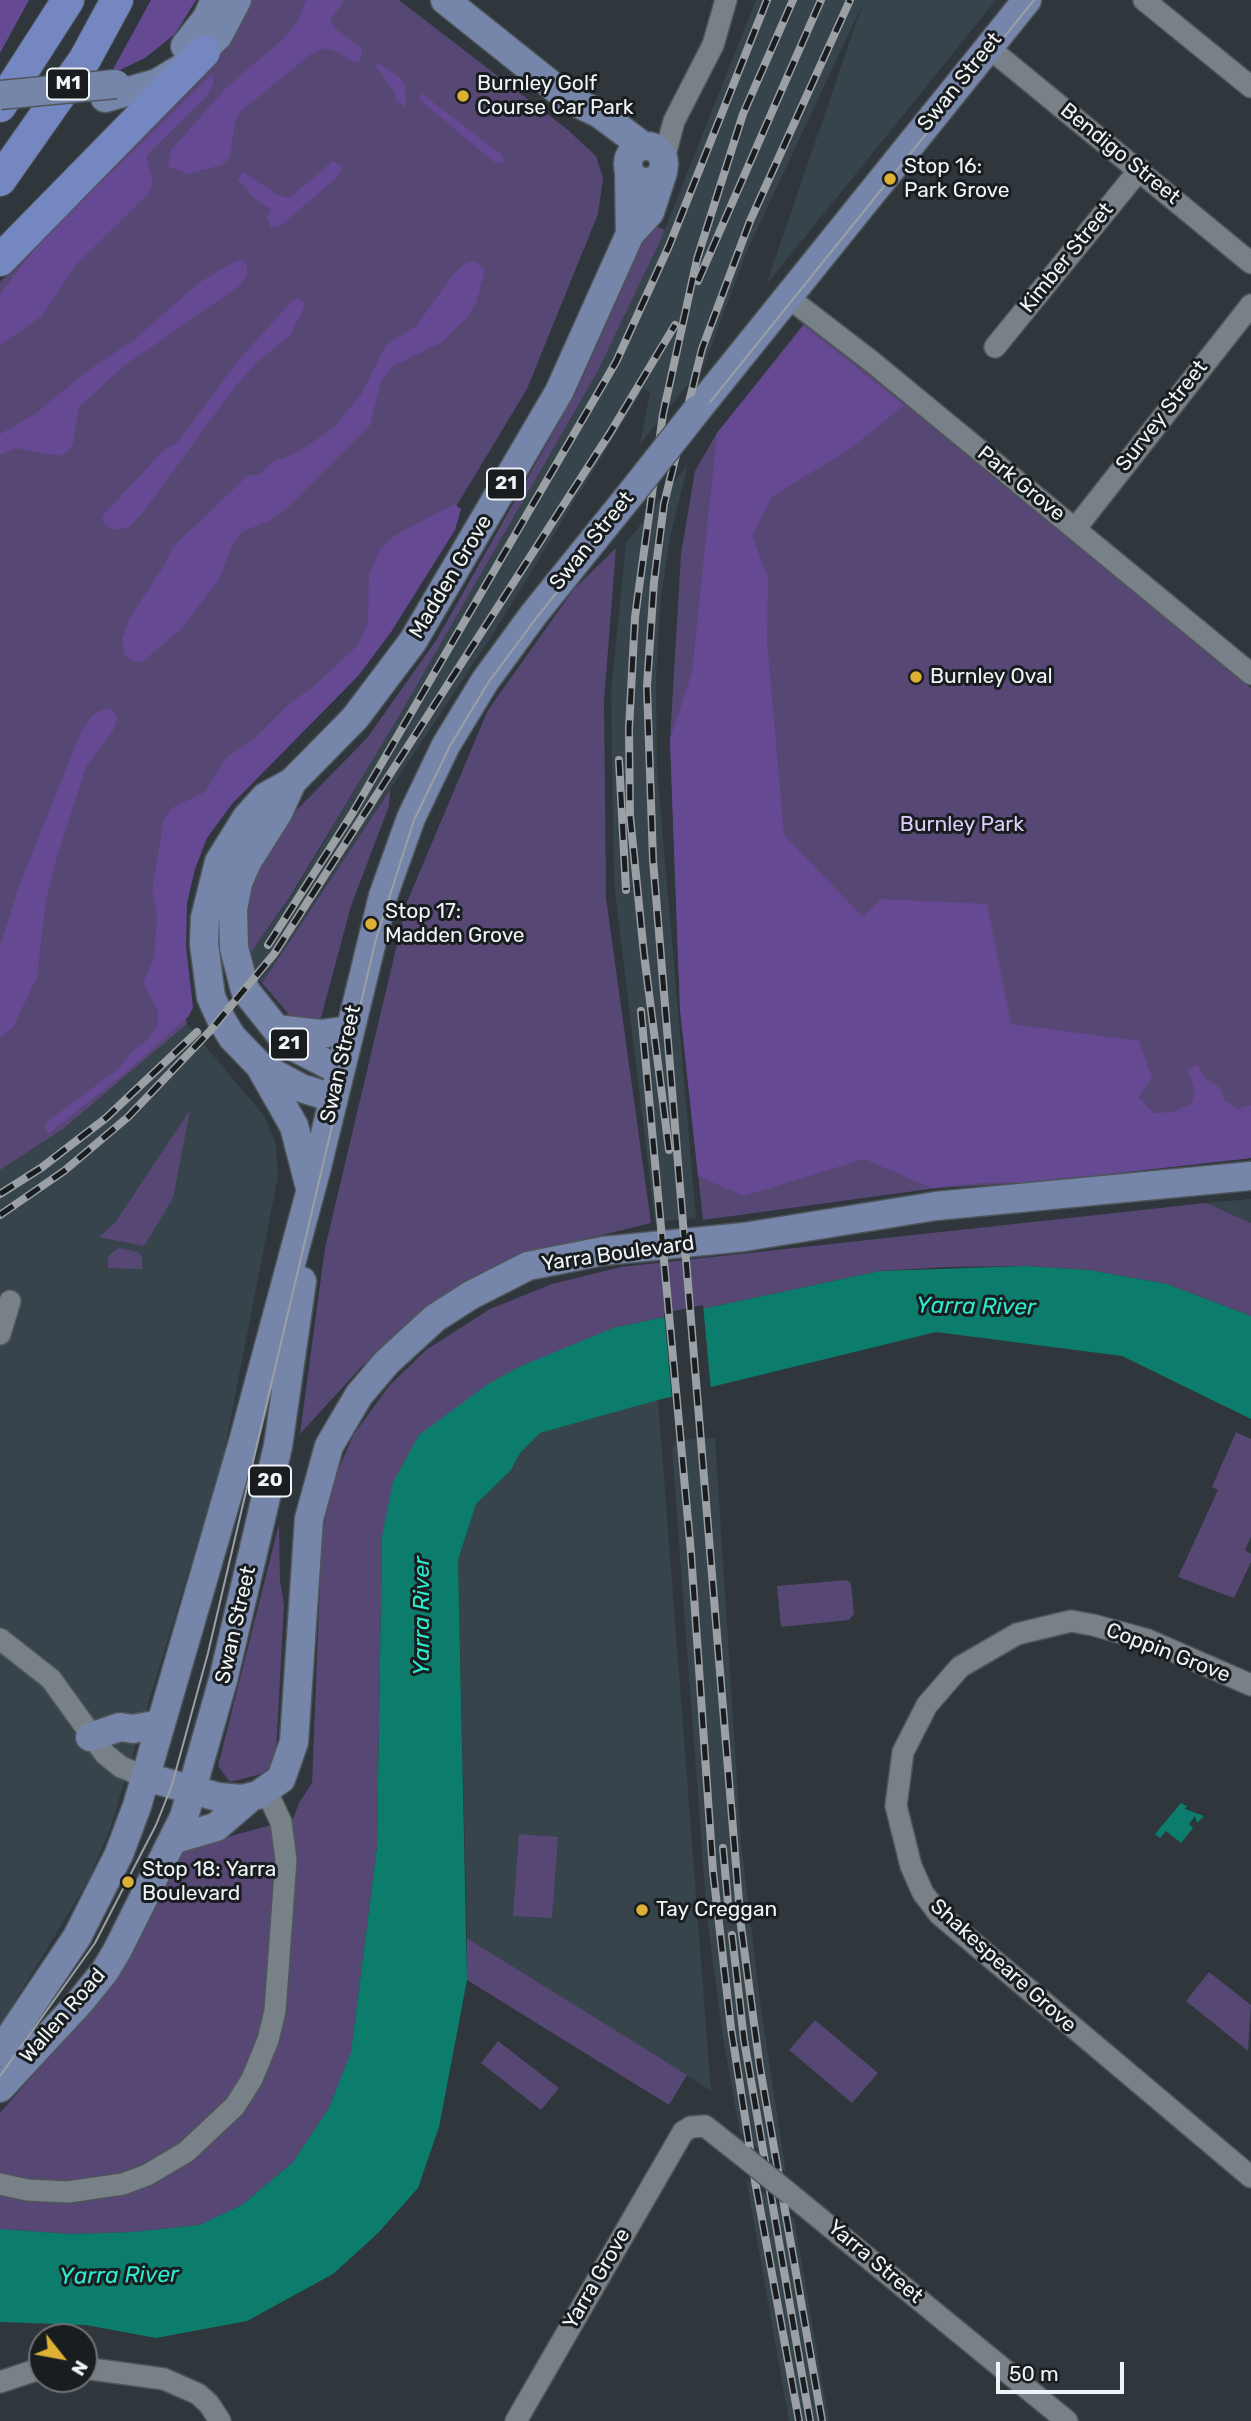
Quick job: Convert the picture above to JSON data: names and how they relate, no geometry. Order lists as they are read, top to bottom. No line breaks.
{"streets":{"highway":["M1"],"main road":["Swan Street","21","Madden Grove","Yarra Boulevard","20","Wallen Road"],"street":["Bendigo Street","Kimber Street","Survey Street","Park Grove","Coppin Grove","Shakespeare Grove","Yarra Street","Yarra Grove"]},"crossings":[["Swan Street","Bendigo Street"],["Swan Street","Park Grove"],["Swan Street","Madden Grove"],["Swan Street","Wallen Road"],["Bendigo Street","Kimber Street"],["Survey Street","Park Grove"],["Yarra Boulevard","Wallen Road"],["Coppin Grove","Shakespeare Grove"],["Yarra Street","Yarra Grove"]],"water":["Yarra River"],"parks":["Burnley Park"],"places":["Burnley Golf Course Car Park","Stop 16: Park Grove","Burnley Oval","Stop 17: Madden Grove","Stop 18: Yarra Boulevard","Tay Creggan"],"scale_bar":"50 m","north":"bottom right"}
